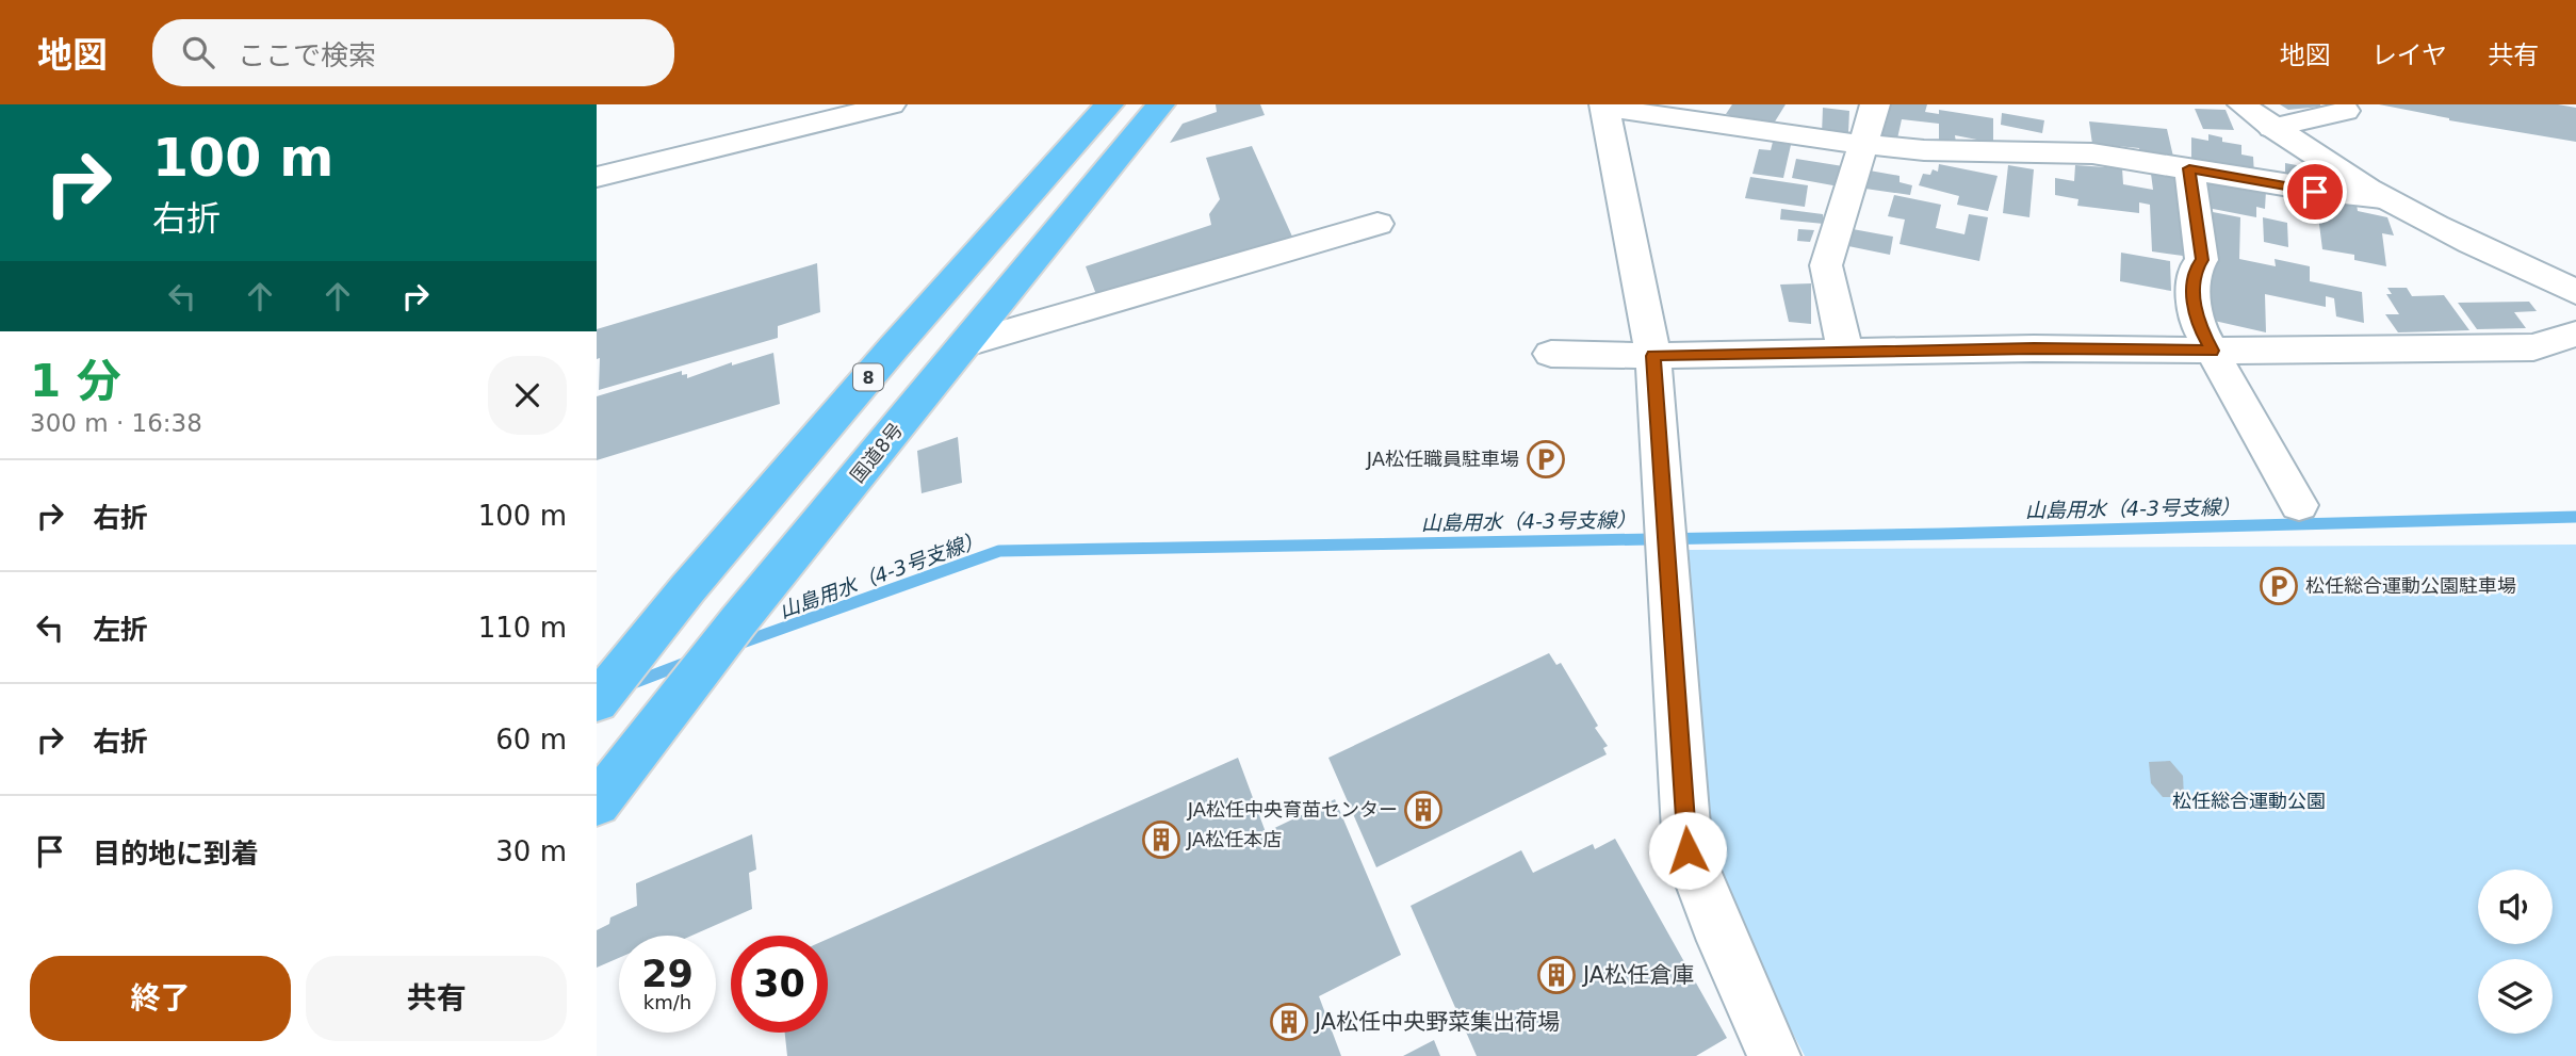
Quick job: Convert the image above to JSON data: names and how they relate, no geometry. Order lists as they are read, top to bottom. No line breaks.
{"streets":{"highway":["8","国道8号"]},"water":["山島用水（4-3号支線）"],"parks":["松任総合運動公園"],"places":{"parking":["JA松任職員駐車場","松任総合運動公園駐車場"],"building":["JA松任中央育苗センター","JA松任本店","JA松任倉庫","JA松任中央野菜集出荷場"]},"page":{"header":"地図","search":"ここで検索","nav":["地図","レイヤ","共有"],"turn":["100 m","右折"],"heading":["1 分","300 m · 16:38"],"list":[{"name":"右折","value":"100 m"},{"name":"左折","value":"110 m"},{"name":"右折","value":"60 m"},{"name":"目的地に到着","value":"30 m"}],"speed":"29 km/h","limit":"30","buttons":["終了","共有"]}}
